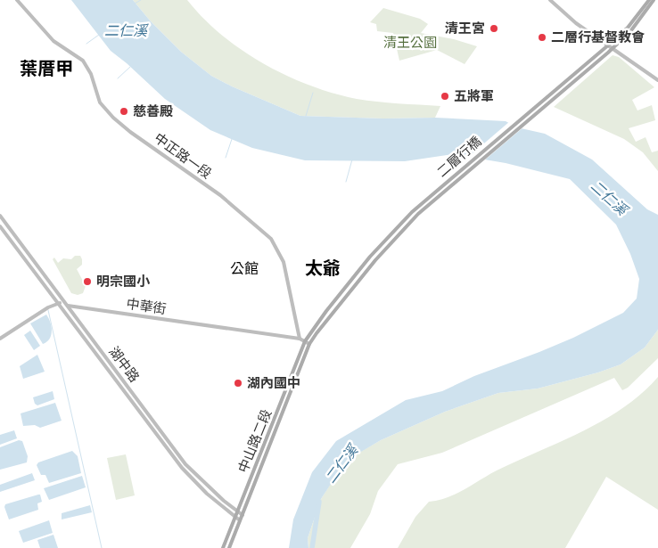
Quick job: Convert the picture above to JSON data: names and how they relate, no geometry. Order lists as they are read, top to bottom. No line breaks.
{"streets":{"main road":["二層行橋","中山路二段"],"street":["中正路一段","中華街","湖中路"]},"crossings":[["中正路一段","中華街"],["二層行橋","中山路二段"],["中華街","湖中路"],["湖中路","中山路二段"]],"districts":["葉厝甲","公館","太爺"],"water":["二仁溪"],"parks":["清王公園"],"places":["清王宮","二層行基督教會","五將軍","慈善殿","明宗國小","湖內國中"]}
